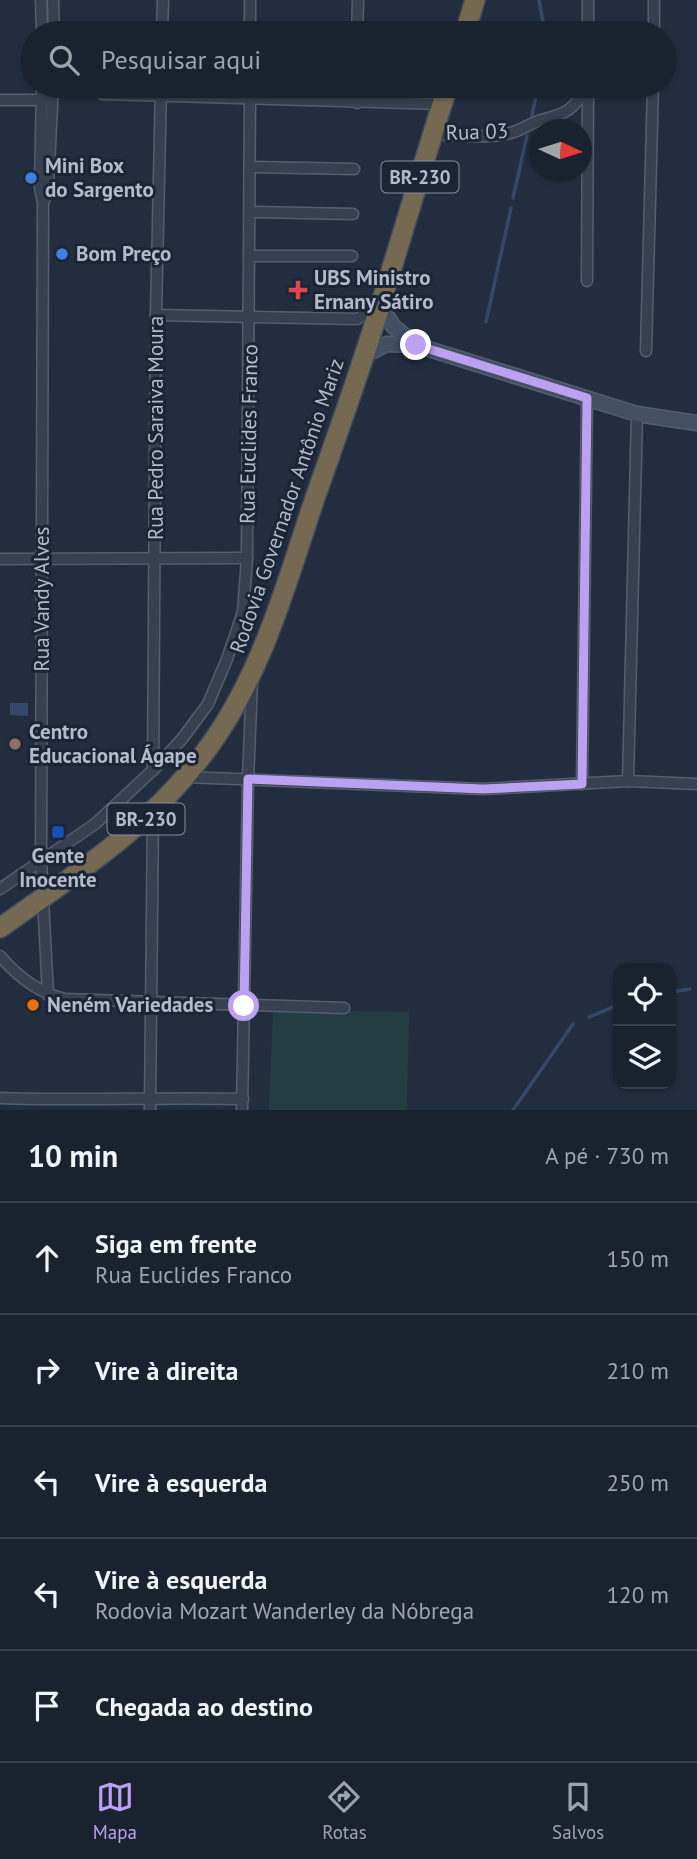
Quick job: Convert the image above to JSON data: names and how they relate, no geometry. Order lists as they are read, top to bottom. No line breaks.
{"streets":{"highway":["BR-230","Rodovia Governador Antônio Mariz"],"street":["Rua 03","Rua Pedro Saraiva Moura","Rua Euclides Franco","Rua Vandy Alves"]},"crossings":[["Rua 03","Rodovia Governador Antônio Mariz"],["Rua Pedro Saraiva Moura","Rua Euclides Franco"],["Rua Euclides Franco","Rua Vandy Alves"],["Rodovia Governador Antônio Mariz","Rua Vandy Alves"]],"places":{"other":["Mini Box do Sargento","Bom Preço","Centro Educacional Ágape","Neném Variedades"],"health":["UBS Ministro Ernany Sátiro"],"transit":["Gente Inocente"]},"north":"right","page":{"search":"Pesquisar aqui","heading":["10 min","A pé · 730 m"],"list":[["Siga em frente","Rua Euclides Franco","150 m"],["Vire à direita","210 m"],["Vire à esquerda","250 m"],["Vire à esquerda","Rodovia Mozart Wanderley da Nóbrega","120 m"],"Chegada ao destino"],"nav":["Mapa","Rotas","Salvos"]}}
